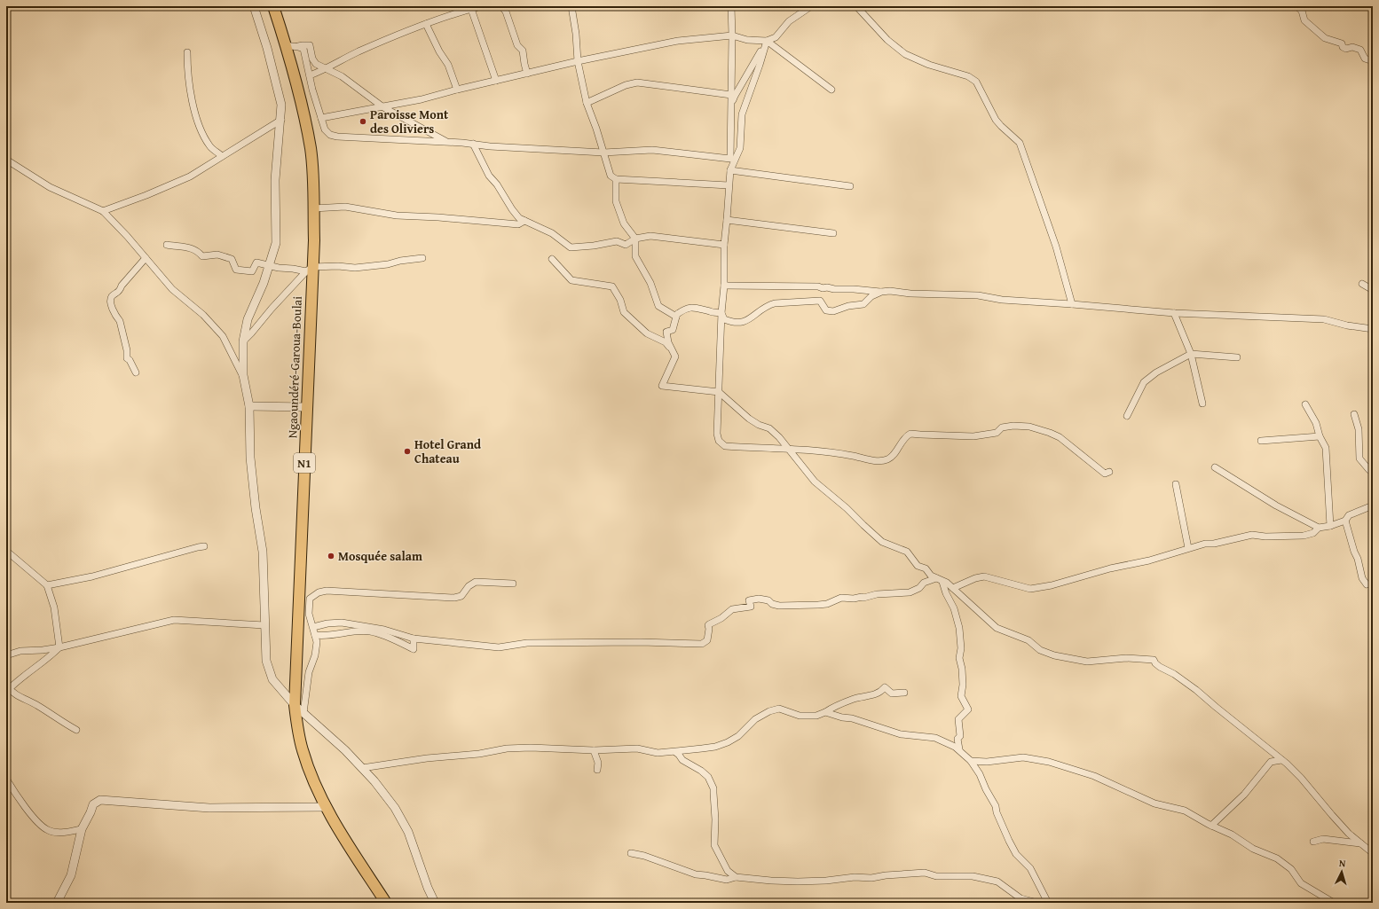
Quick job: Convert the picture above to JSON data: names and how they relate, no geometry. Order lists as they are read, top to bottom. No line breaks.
{"streets":{"highway":["Ngaoundéré-Garoua-Boulai","N1"]},"places":["Paroisse Mont des Oliviers","Hotel Grand Chateau","Mosquée salam"],"north":"top"}
